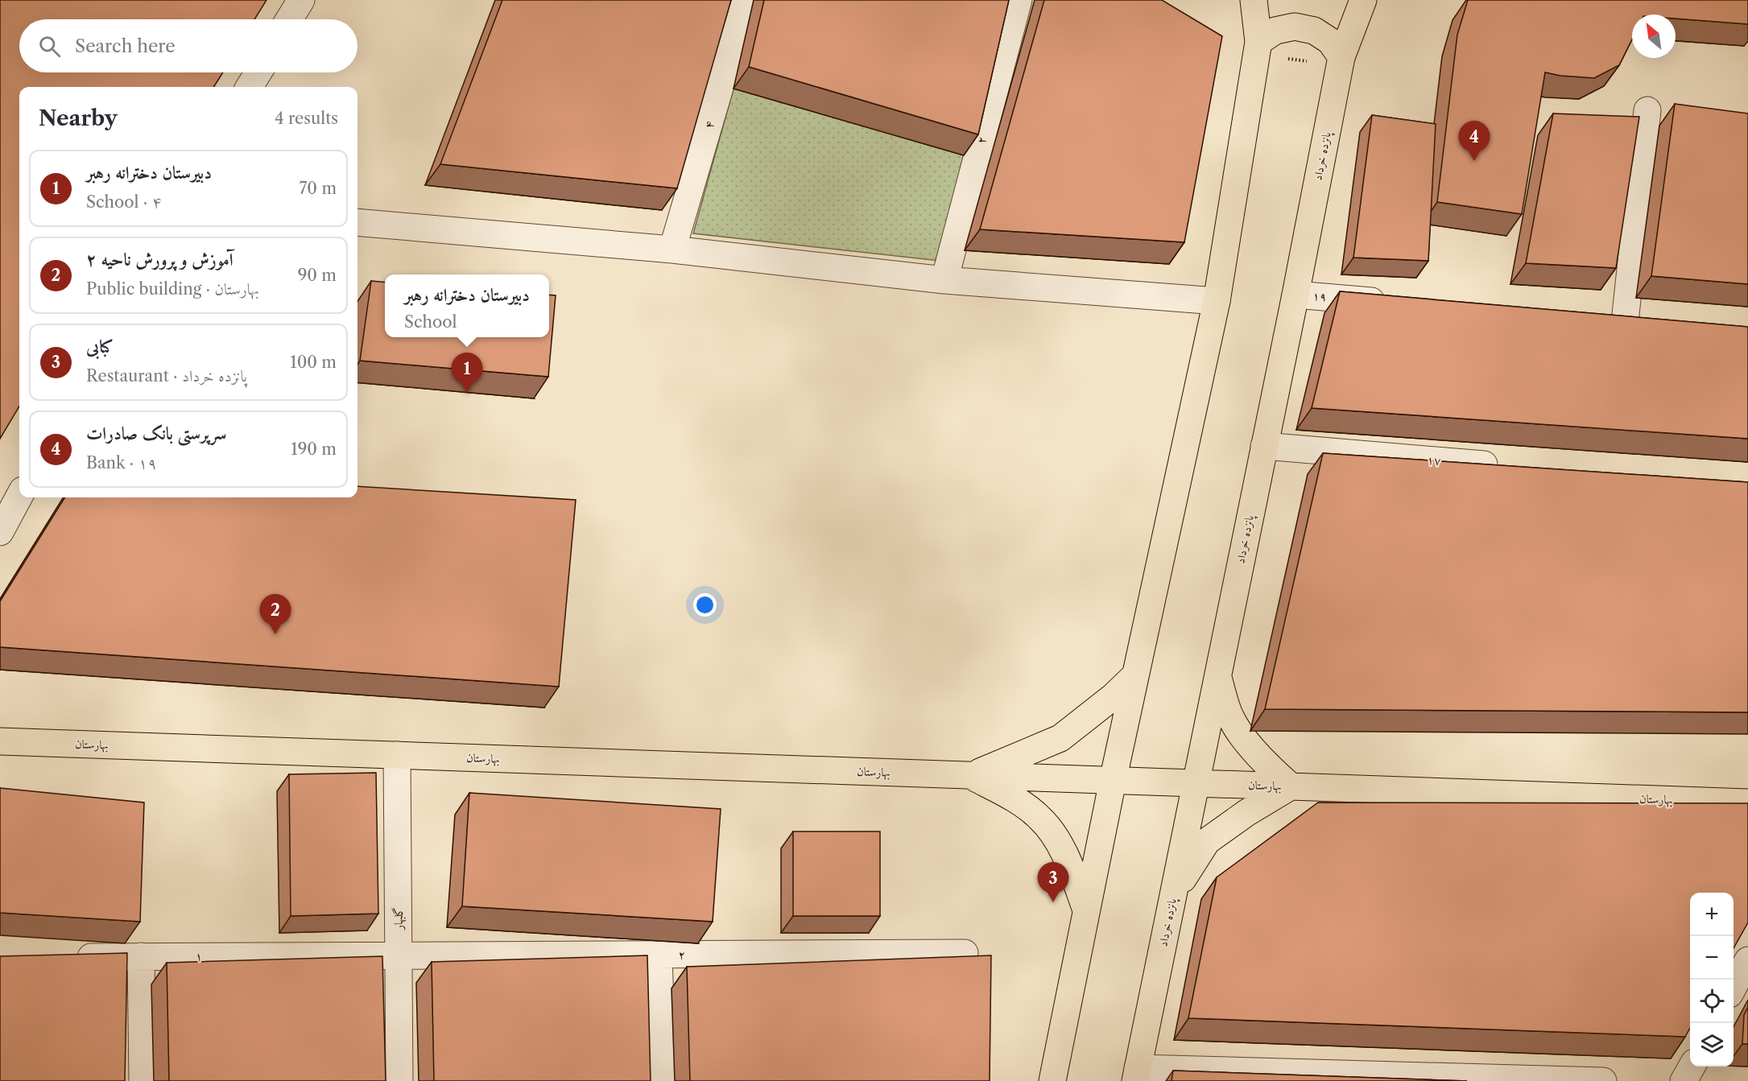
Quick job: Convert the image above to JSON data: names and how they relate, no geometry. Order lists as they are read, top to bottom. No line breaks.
{"streets":{"main road":["پانزده خرداد","بهارستان"],"street":["۴","۲","۱۹","۱۷","گلبهار","۱"]},"crossings":[["۲","گلبهار"],["۲","۱"],["پانزده خرداد","۱۹"],["پانزده خرداد","۱۷"],["پانزده خرداد","بهارستان"],["بهارستان","گلبهار"],["گلبهار","۱"]],"north":"top left","page":{"search":"Search here","heading":["Nearby","4 results"],"pins":["4","1","2","3"],"list":[{"mark":"1","name":"دبیرستان دخترانه رهبر","note":"School · ۴","value":"70 m"},{"mark":"2","name":"آموزش و پرورش ناحیه ۲","note":"Public building · بهارستان","value":"90 m"},{"mark":"3","name":"کبابی","note":"Restaurant · پانزده خرداد","value":"100 m"},{"mark":"4","name":"سرپرستی بانک صادرات","note":"Bank · ۱۹","value":"190 m"}],"popup":["دبیرستان دخترانه رهبر","School"],"map_buttons":["+","−"]}}
